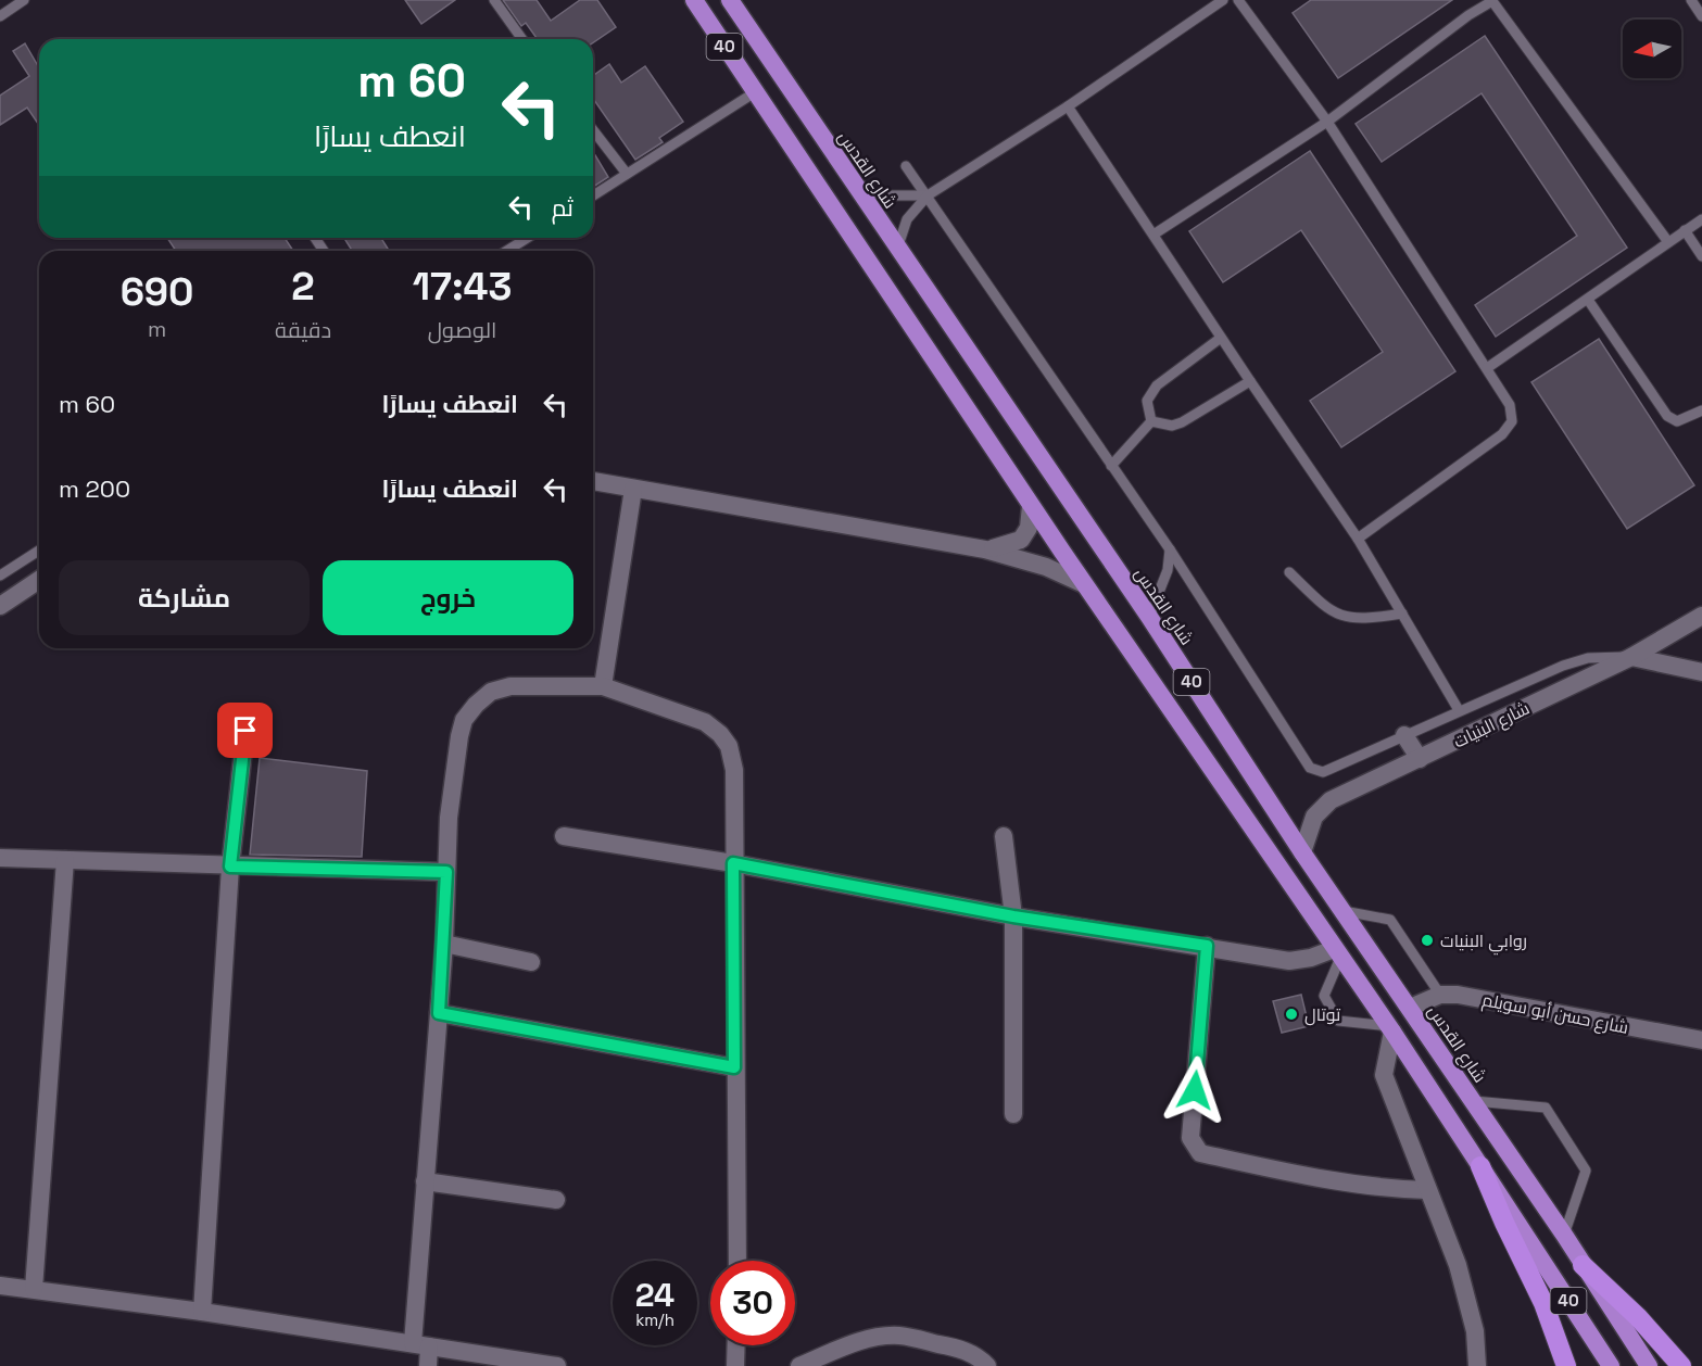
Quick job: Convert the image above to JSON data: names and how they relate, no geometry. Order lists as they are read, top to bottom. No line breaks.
{"streets":{"highway":["40","شارع القدس"],"street":["شارع البنيات","شارع حسن أبو سويلم"]},"crossings":[["شارع القدس","شارع البنيات"],["شارع القدس","شارع حسن أبو سويلم"]],"places":["روابي البنيات","توتال"],"north":"left","page":{"turn":["60 m","انعطف يسارًا"],"then":"ثم","eta":["17:43","الوصول","2","دقيقة","690","m"],"list":[{"name":"انعطف يسارًا","value":"60 m"},{"name":"انعطف يسارًا","value":"200 m"}],"buttons":["خروج","مشاركة"],"speed":"24 km/h","limit":"30"}}
